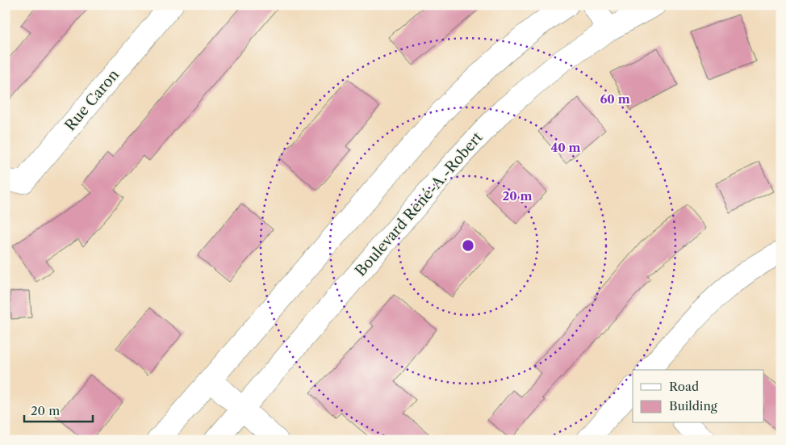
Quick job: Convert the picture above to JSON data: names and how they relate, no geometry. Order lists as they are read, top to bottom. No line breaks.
{"streets":{"street":["Rue Caron","Boulevard René-A.-Robert"]},"legend":["Road","Building"],"scale_bar":"20 m","rings":["60 m","40 m","20 m"]}
